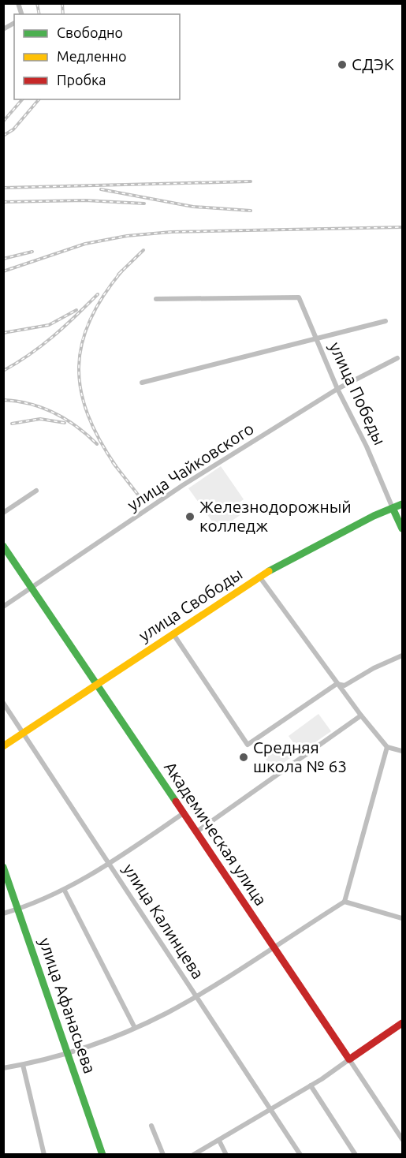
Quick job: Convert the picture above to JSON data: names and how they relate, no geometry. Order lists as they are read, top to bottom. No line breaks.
{"streets":{"street":["улица Победы","улица Чайковского","улица Свободы","Академическая улица","улица Калинцева","улица Афанасьева"]},"crossings":[["улица Победы","улица Чайковского"],["улица Победы","улица Свободы"],["улица Чайковского","Академическая улица"],["улица Свободы","Академическая улица"],["улица Свободы","улица Калинцева"]],"places":["СДЭК","Железнодорожный колледж","Средняя школа № 63"],"legend":["Свободно","Медленно","Пробка"]}
